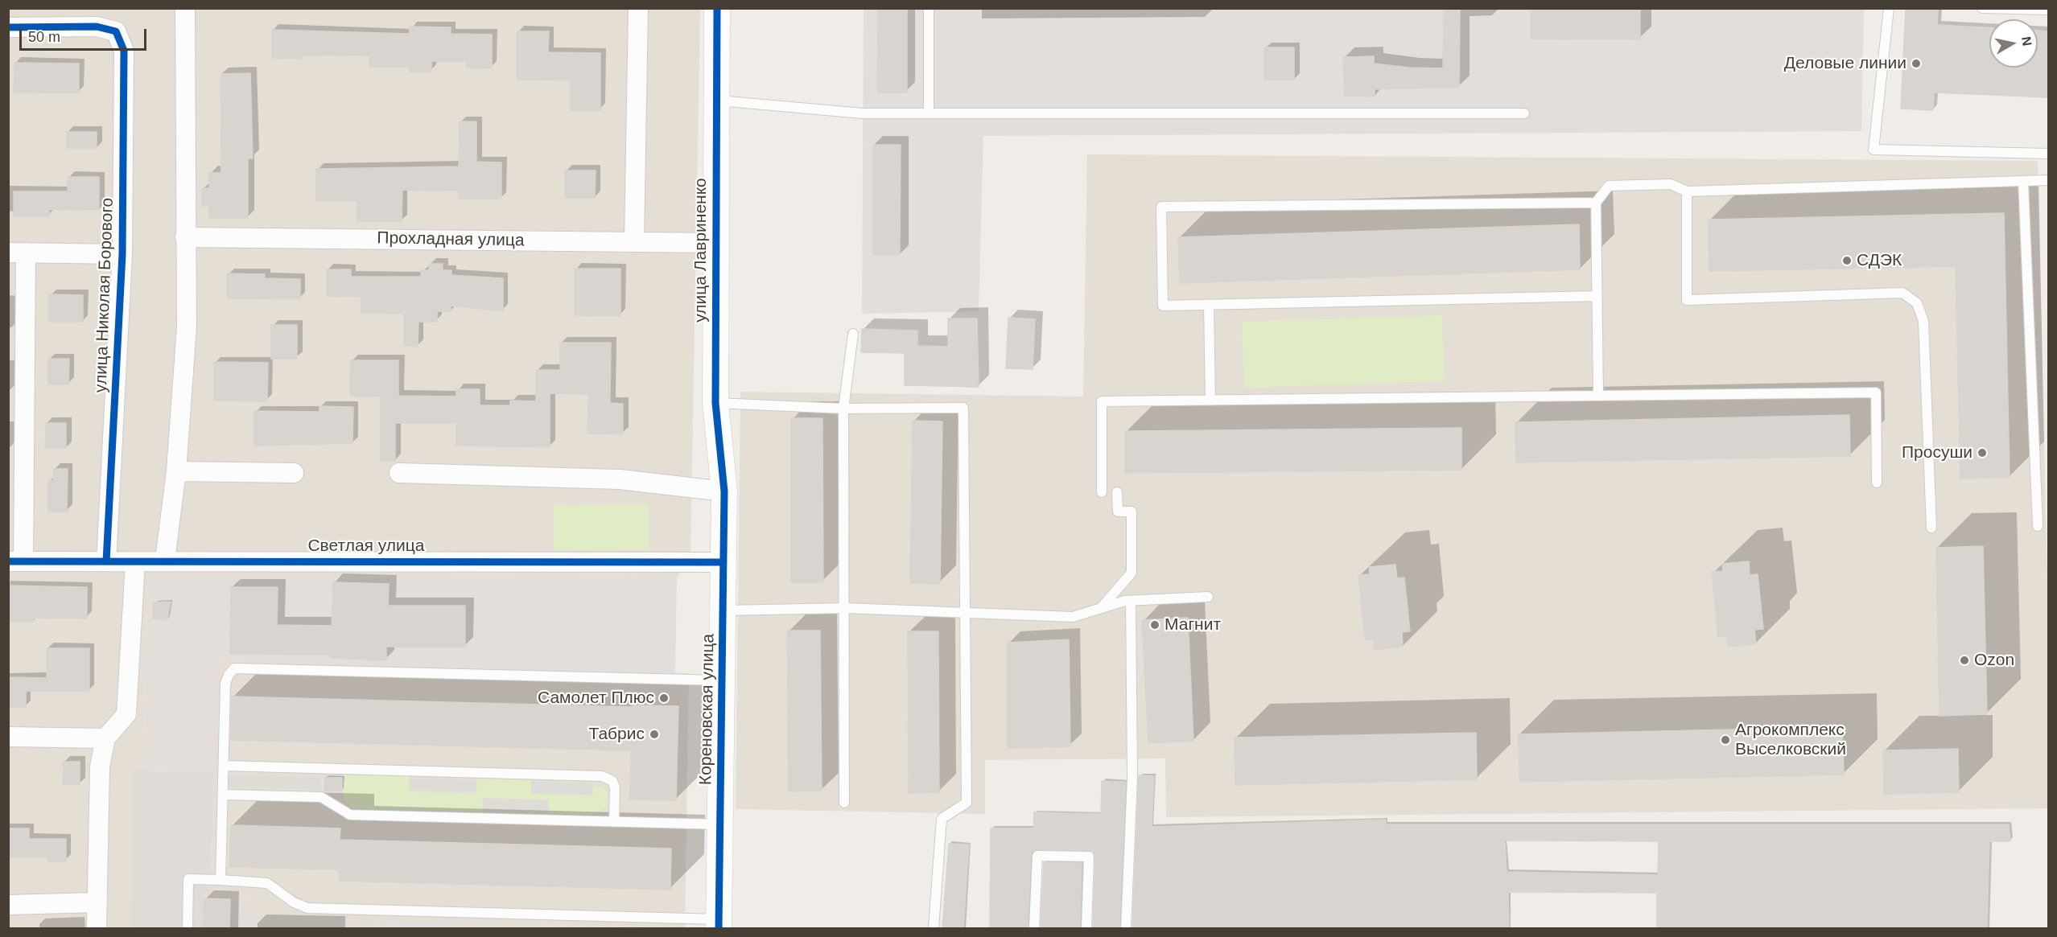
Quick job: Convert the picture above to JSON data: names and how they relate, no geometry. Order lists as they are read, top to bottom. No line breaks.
{"streets":{"street":["Прохладная улица","улица Лавриненко","улица Николая Борового","Светлая улица","Кореновская улица"]},"crossings":[["Прохладная улица","улица Лавриненко"],["улица Лавриненко","Кореновская улица"],["улица Николая Борового","Светлая улица"],["Светлая улица","Кореновская улица"]],"places":["Деловые линии","СДЭК","Просуши","Магнит","Ozon","Самолет Плюс","Табрис","Агрокомплекс Выселковский"],"scale_bar":"50 m","north":"right"}
